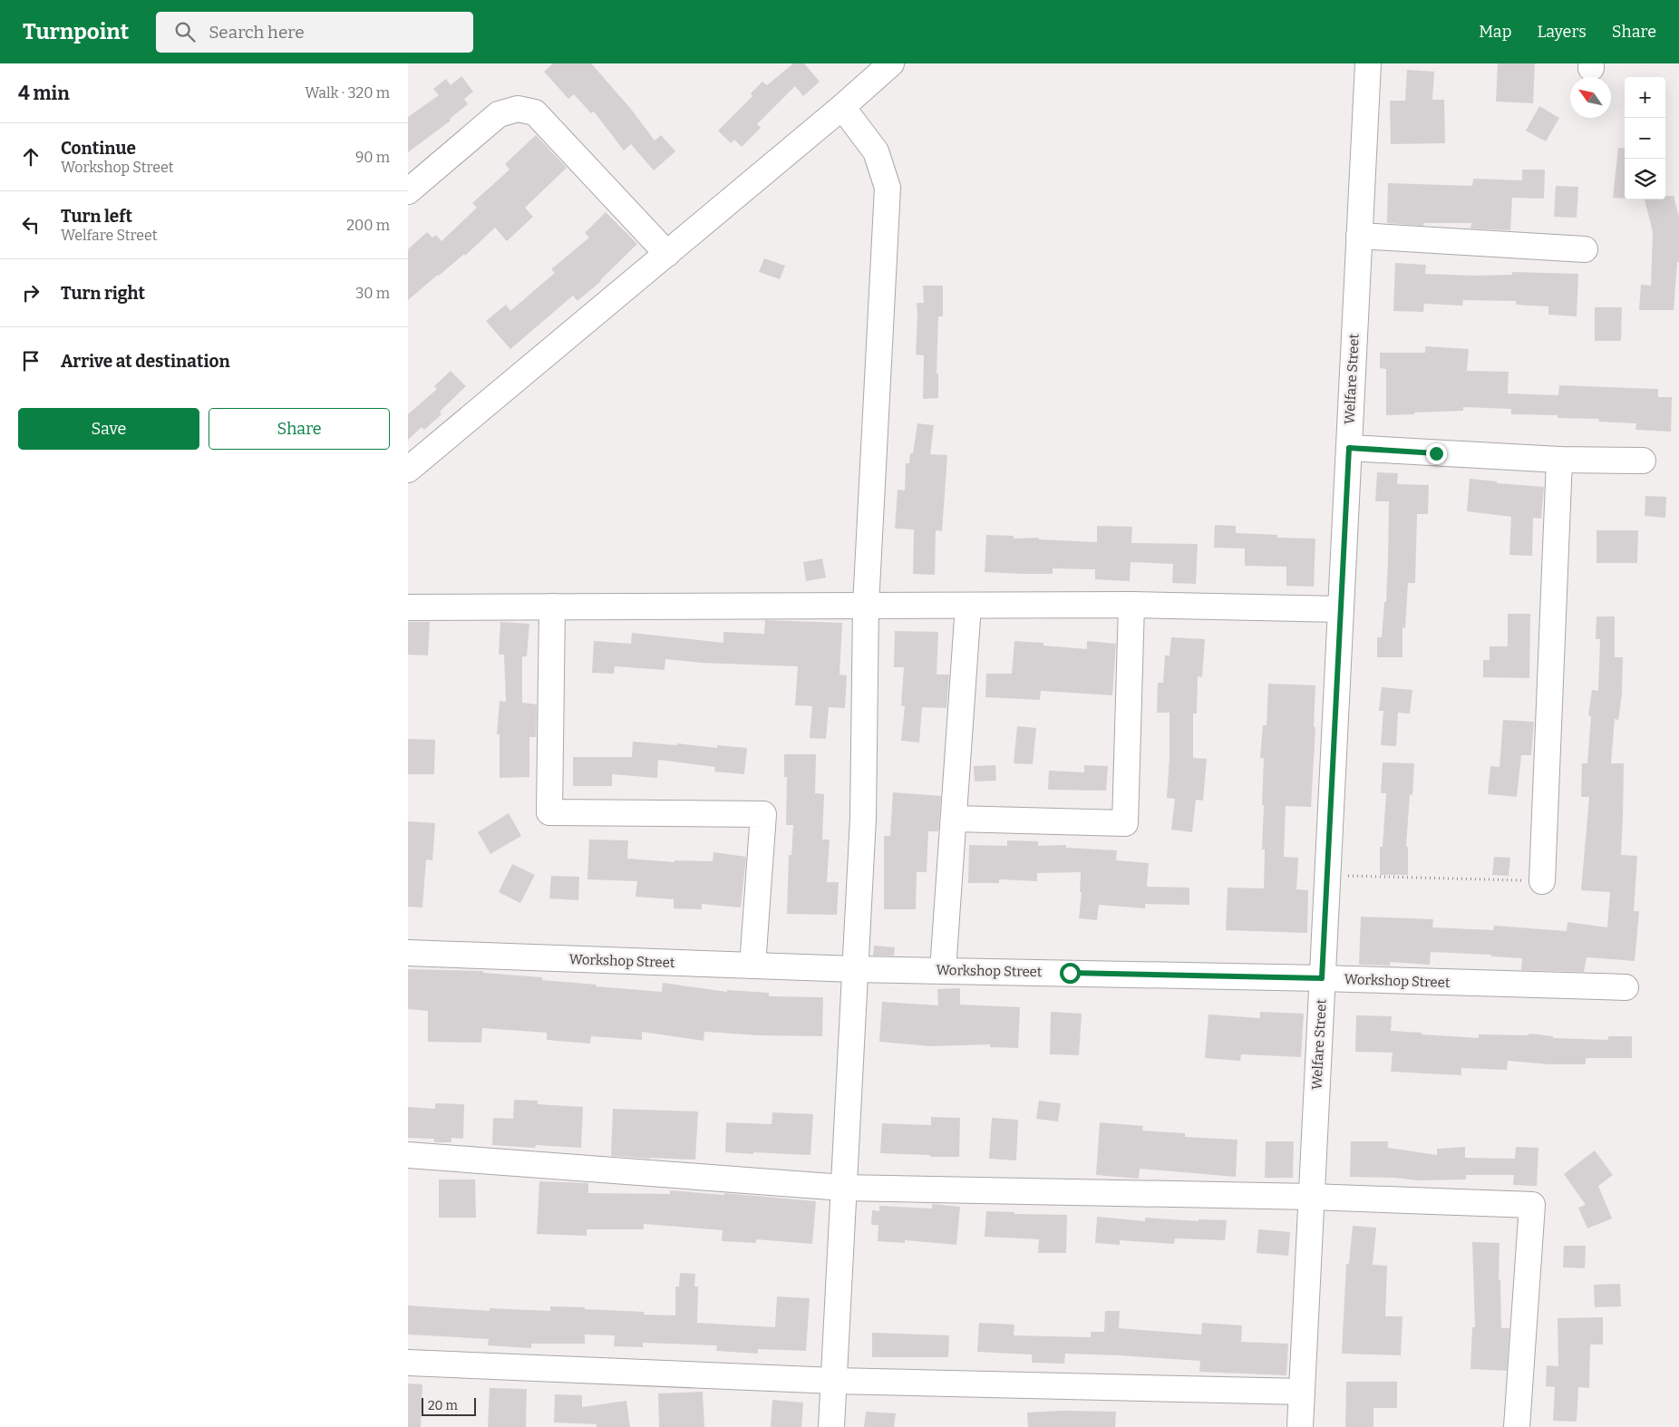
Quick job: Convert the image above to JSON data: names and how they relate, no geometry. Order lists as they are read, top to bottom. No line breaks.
{"streets":{"street":["Welfare Street","Workshop Street"]},"crossings":[["Welfare Street","Workshop Street"]],"scale_bar":"20 m","north":"top left","page":{"header":"Turnpoint","search":"Search here","nav":["Map","Layers","Share"],"heading":["4 min","Walk · 320 m"],"map_buttons":["+","−"],"list":[["Continue","Workshop Street","90 m"],["Turn left","Welfare Street","200 m"],["Turn right","30 m"],"Arrive at destination"],"buttons":["Save","Share"],"scale":"20 m"}}
